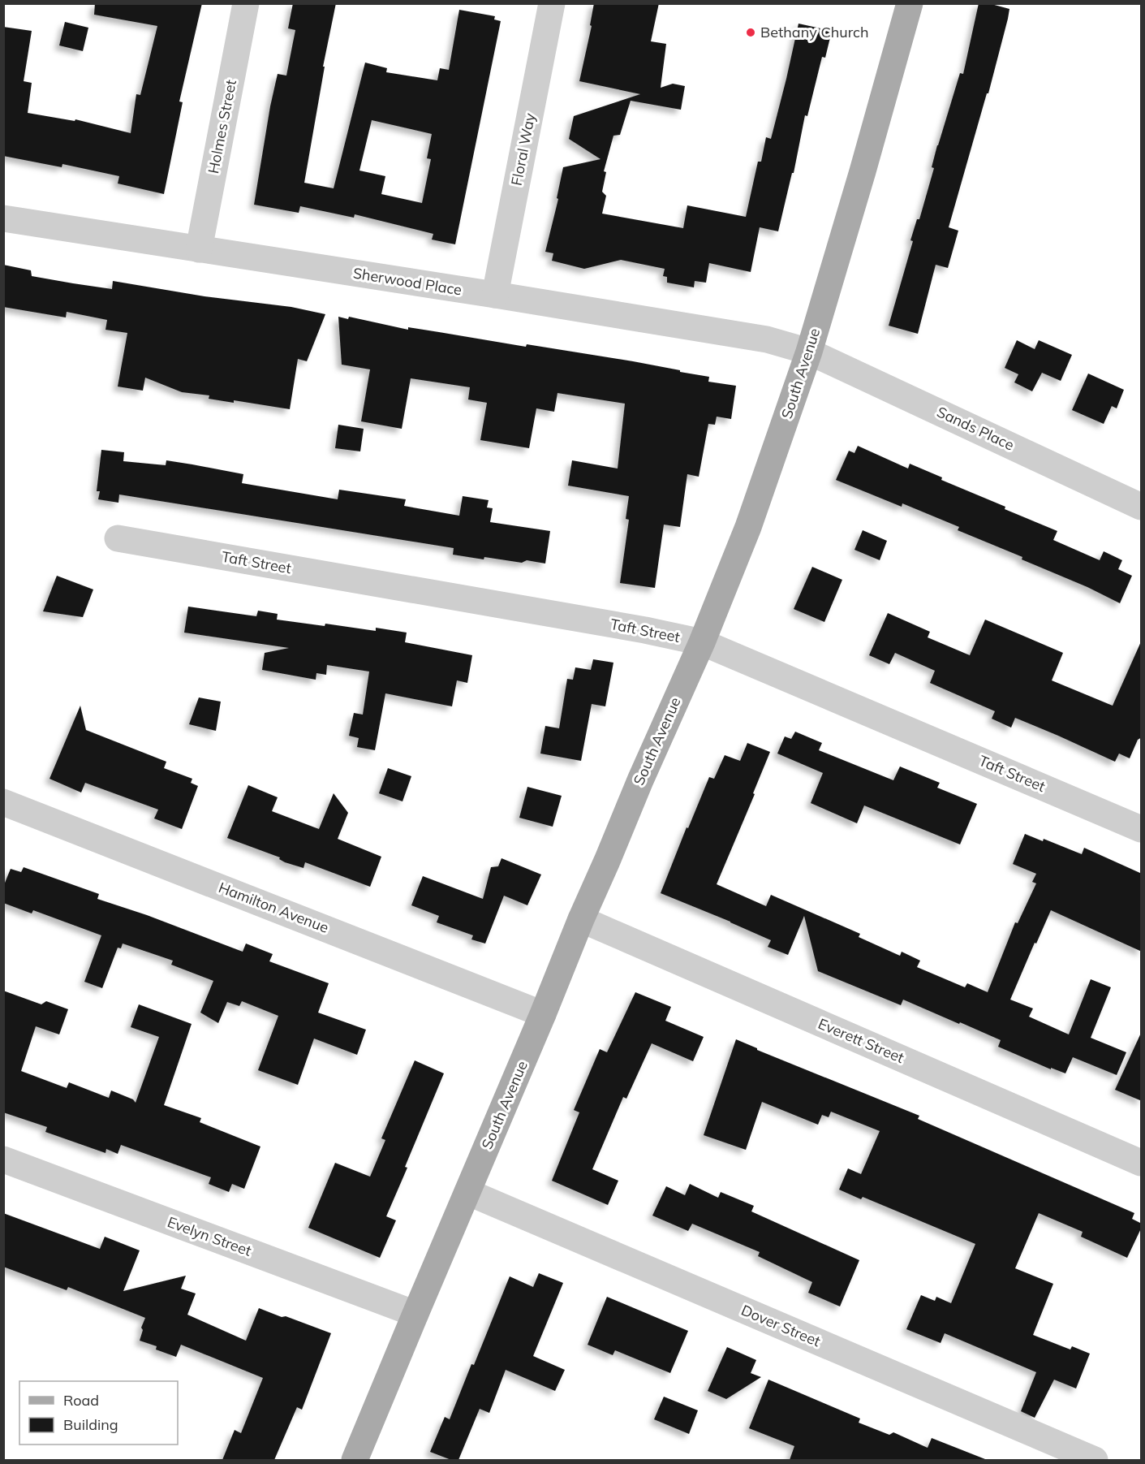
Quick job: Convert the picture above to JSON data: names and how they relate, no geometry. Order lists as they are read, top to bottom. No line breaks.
{"streets":{"main road":["South Avenue"],"street":["Holmes Street","Floral Way","Sherwood Place","Sands Place","Taft Street","Hamilton Avenue","Everett Street","Evelyn Street","Dover Street"]},"crossings":[["Holmes Street","Sherwood Place"],["Floral Way","Sherwood Place"],["Sherwood Place","South Avenue"],["Sherwood Place","Sands Place"],["South Avenue","Sands Place"],["South Avenue","Taft Street"],["South Avenue","Hamilton Avenue"],["South Avenue","Everett Street"],["South Avenue","Evelyn Street"],["South Avenue","Dover Street"]],"places":["Bethany Church"],"legend":["Road","Building"]}
